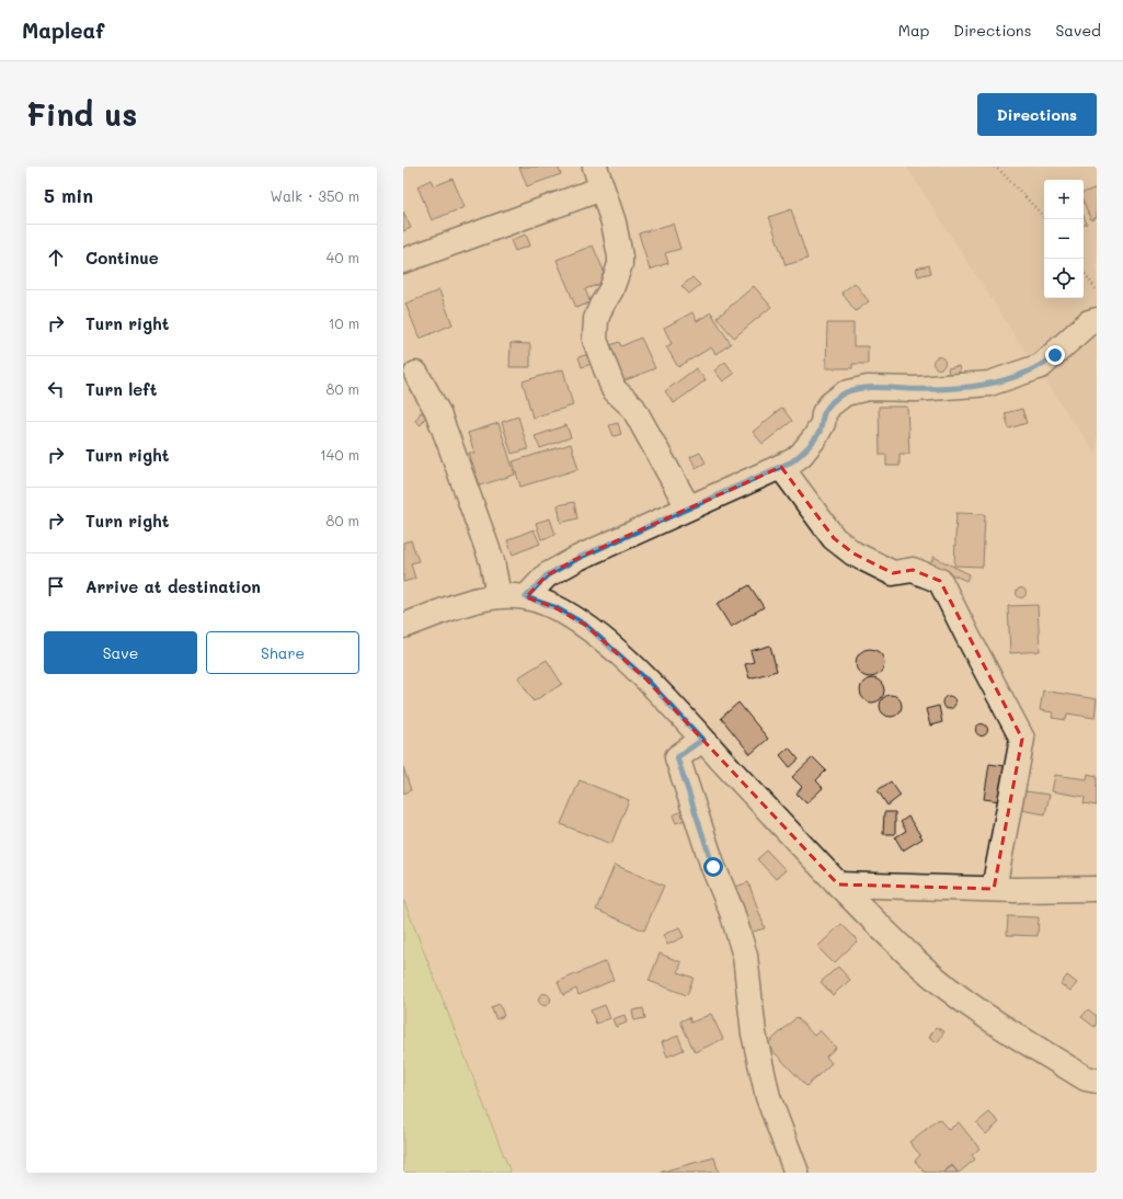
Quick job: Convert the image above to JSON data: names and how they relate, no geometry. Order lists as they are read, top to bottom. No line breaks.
{"page":{"header":"Mapleaf","nav":["Map","Directions","Saved"],"buttons":["Directions",["Save","Share"]],"title":"Find us","heading":["5 min","Walk · 350 m"],"map_buttons":["+","−"],"list":[["Continue","40 m"],["Turn right","10 m"],["Turn left","80 m"],["Turn right","140 m"],["Turn right","80 m"],"Arrive at destination"]}}
